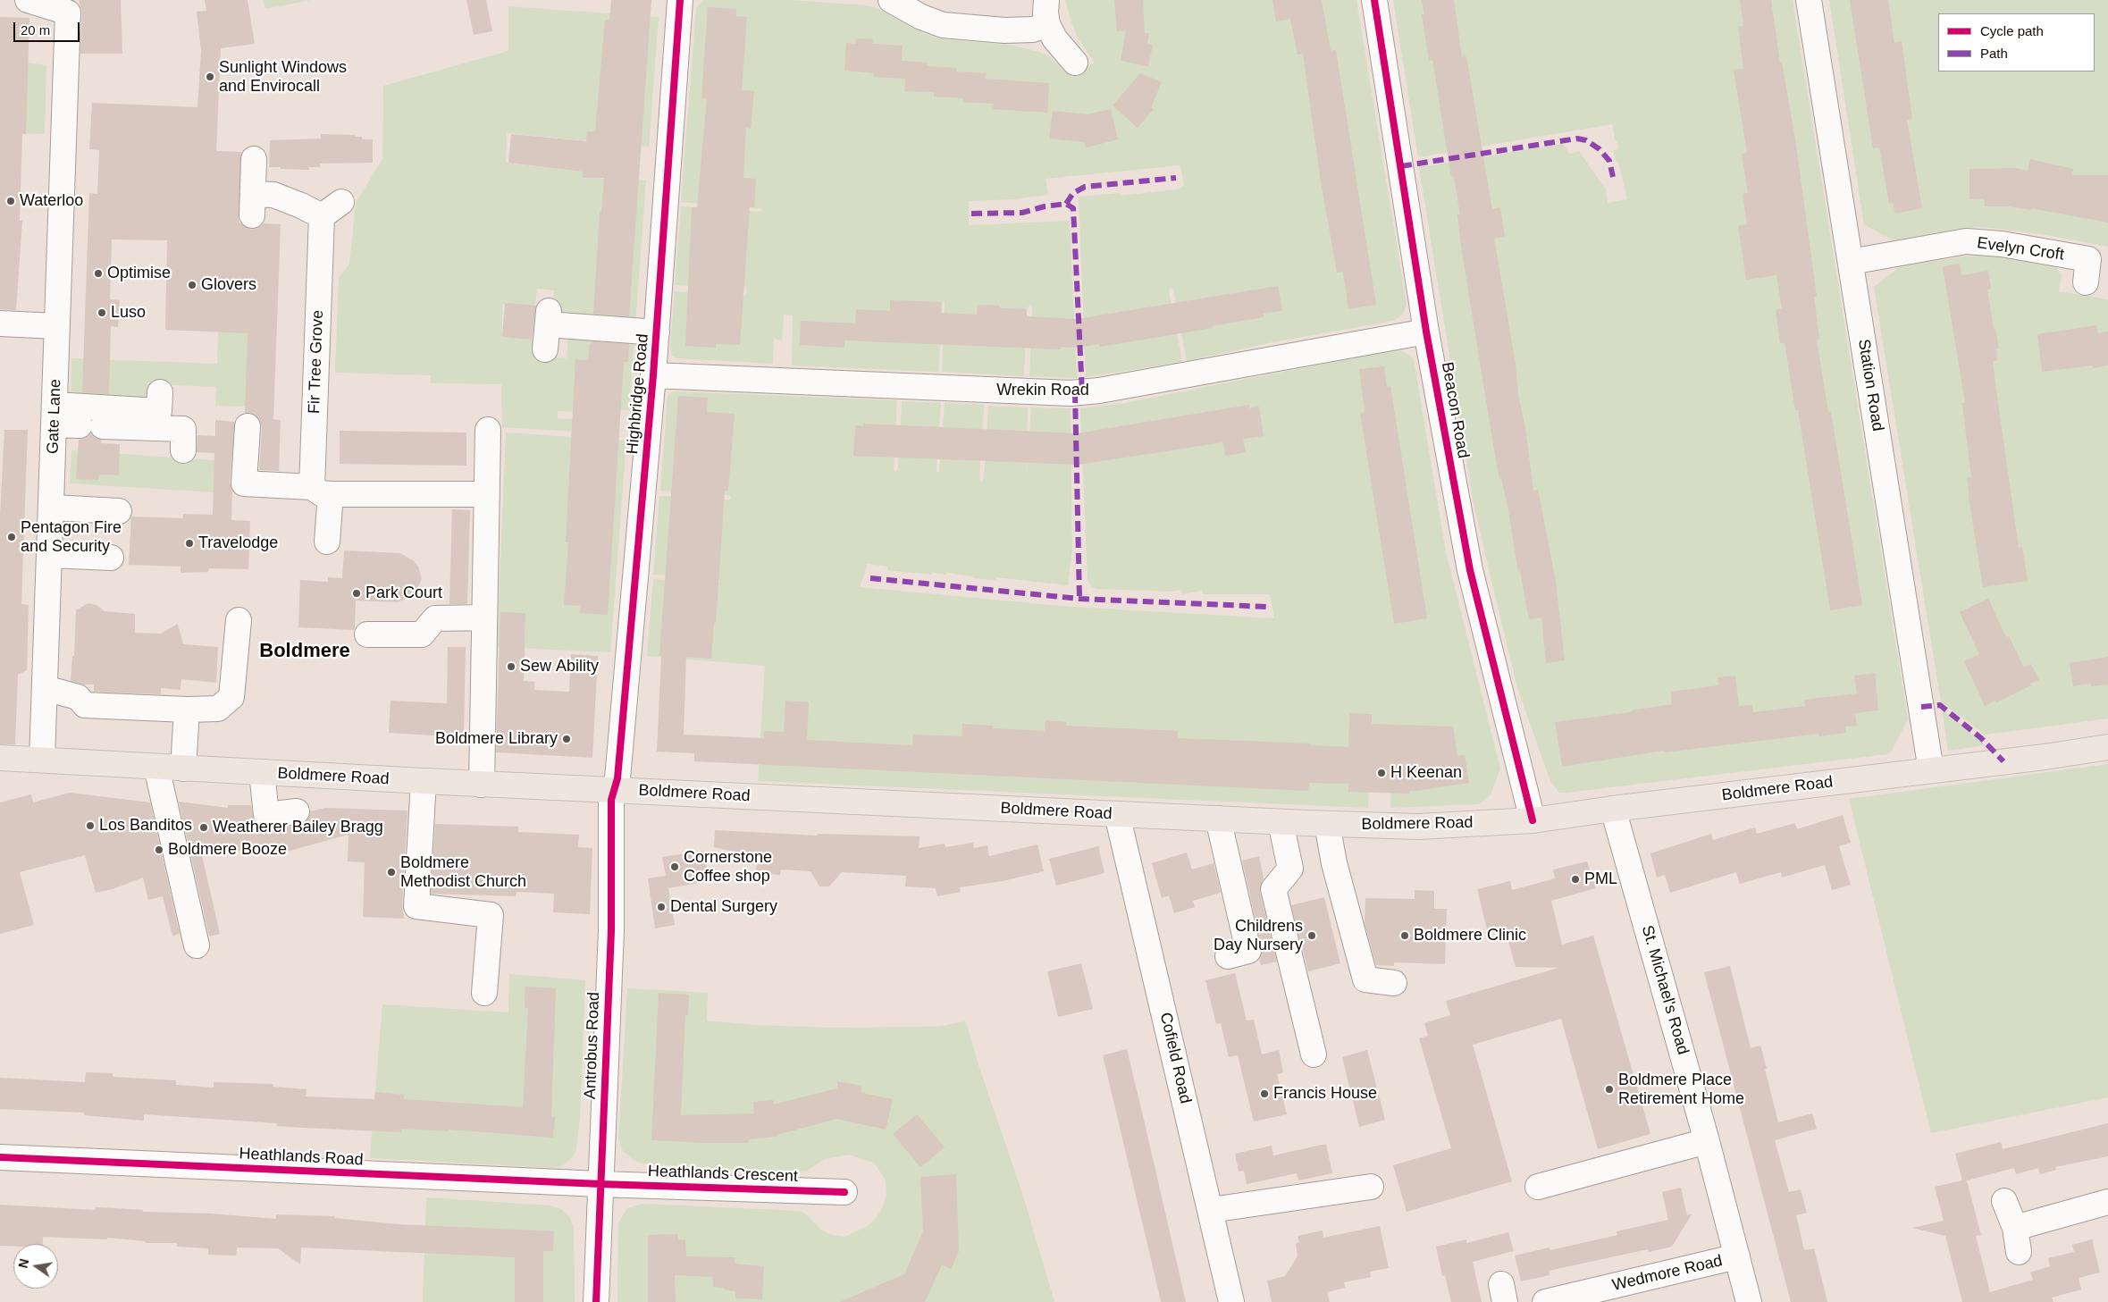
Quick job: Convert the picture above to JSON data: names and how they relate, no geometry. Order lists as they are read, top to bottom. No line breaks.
{"streets":{"main road":["Boldmere Road"],"street":["Evelyn Croft","Fir Tree Grove","Station Road","Wrekin Road","Highbridge Road","Beacon Road","Gate Lane","St. Michael's Road","Antrobus Road","Cofield Road","Heathlands Road","Heathlands Crescent","Wedmore Road"]},"crossings":[["Evelyn Croft","Station Road"],["Station Road","Boldmere Road"],["Wrekin Road","Highbridge Road"],["Wrekin Road","Beacon Road"],["Highbridge Road","Boldmere Road"],["Highbridge Road","Antrobus Road"],["Beacon Road","Boldmere Road"],["Gate Lane","Boldmere Road"],["Boldmere Road","St. Michael's Road"],["Boldmere Road","Antrobus Road"],["Boldmere Road","Cofield Road"],["St. Michael's Road","Wedmore Road"],["Antrobus Road","Heathlands Road"],["Antrobus Road","Heathlands Crescent"],["Heathlands Road","Heathlands Crescent"]],"districts":["Boldmere"],"places":["Sunlight Windows and Envirocall","Waterloo","Optimise","Glovers","Luso","Pentagon Fire and Security","Travelodge","Park Court","Sew Ability","Boldmere Library","H Keenan","Los Banditos","Weatherer Bailey Bragg","Boldmere Booze","Cornerstone Coffee shop","Boldmere Methodist Church","PML","Dental Surgery","Childrens Day Nursery","Boldmere Clinic","Boldmere Place Retirement Home","Francis House"],"legend":["Cycle path","Path"],"scale_bar":"20 m","north":"left"}
